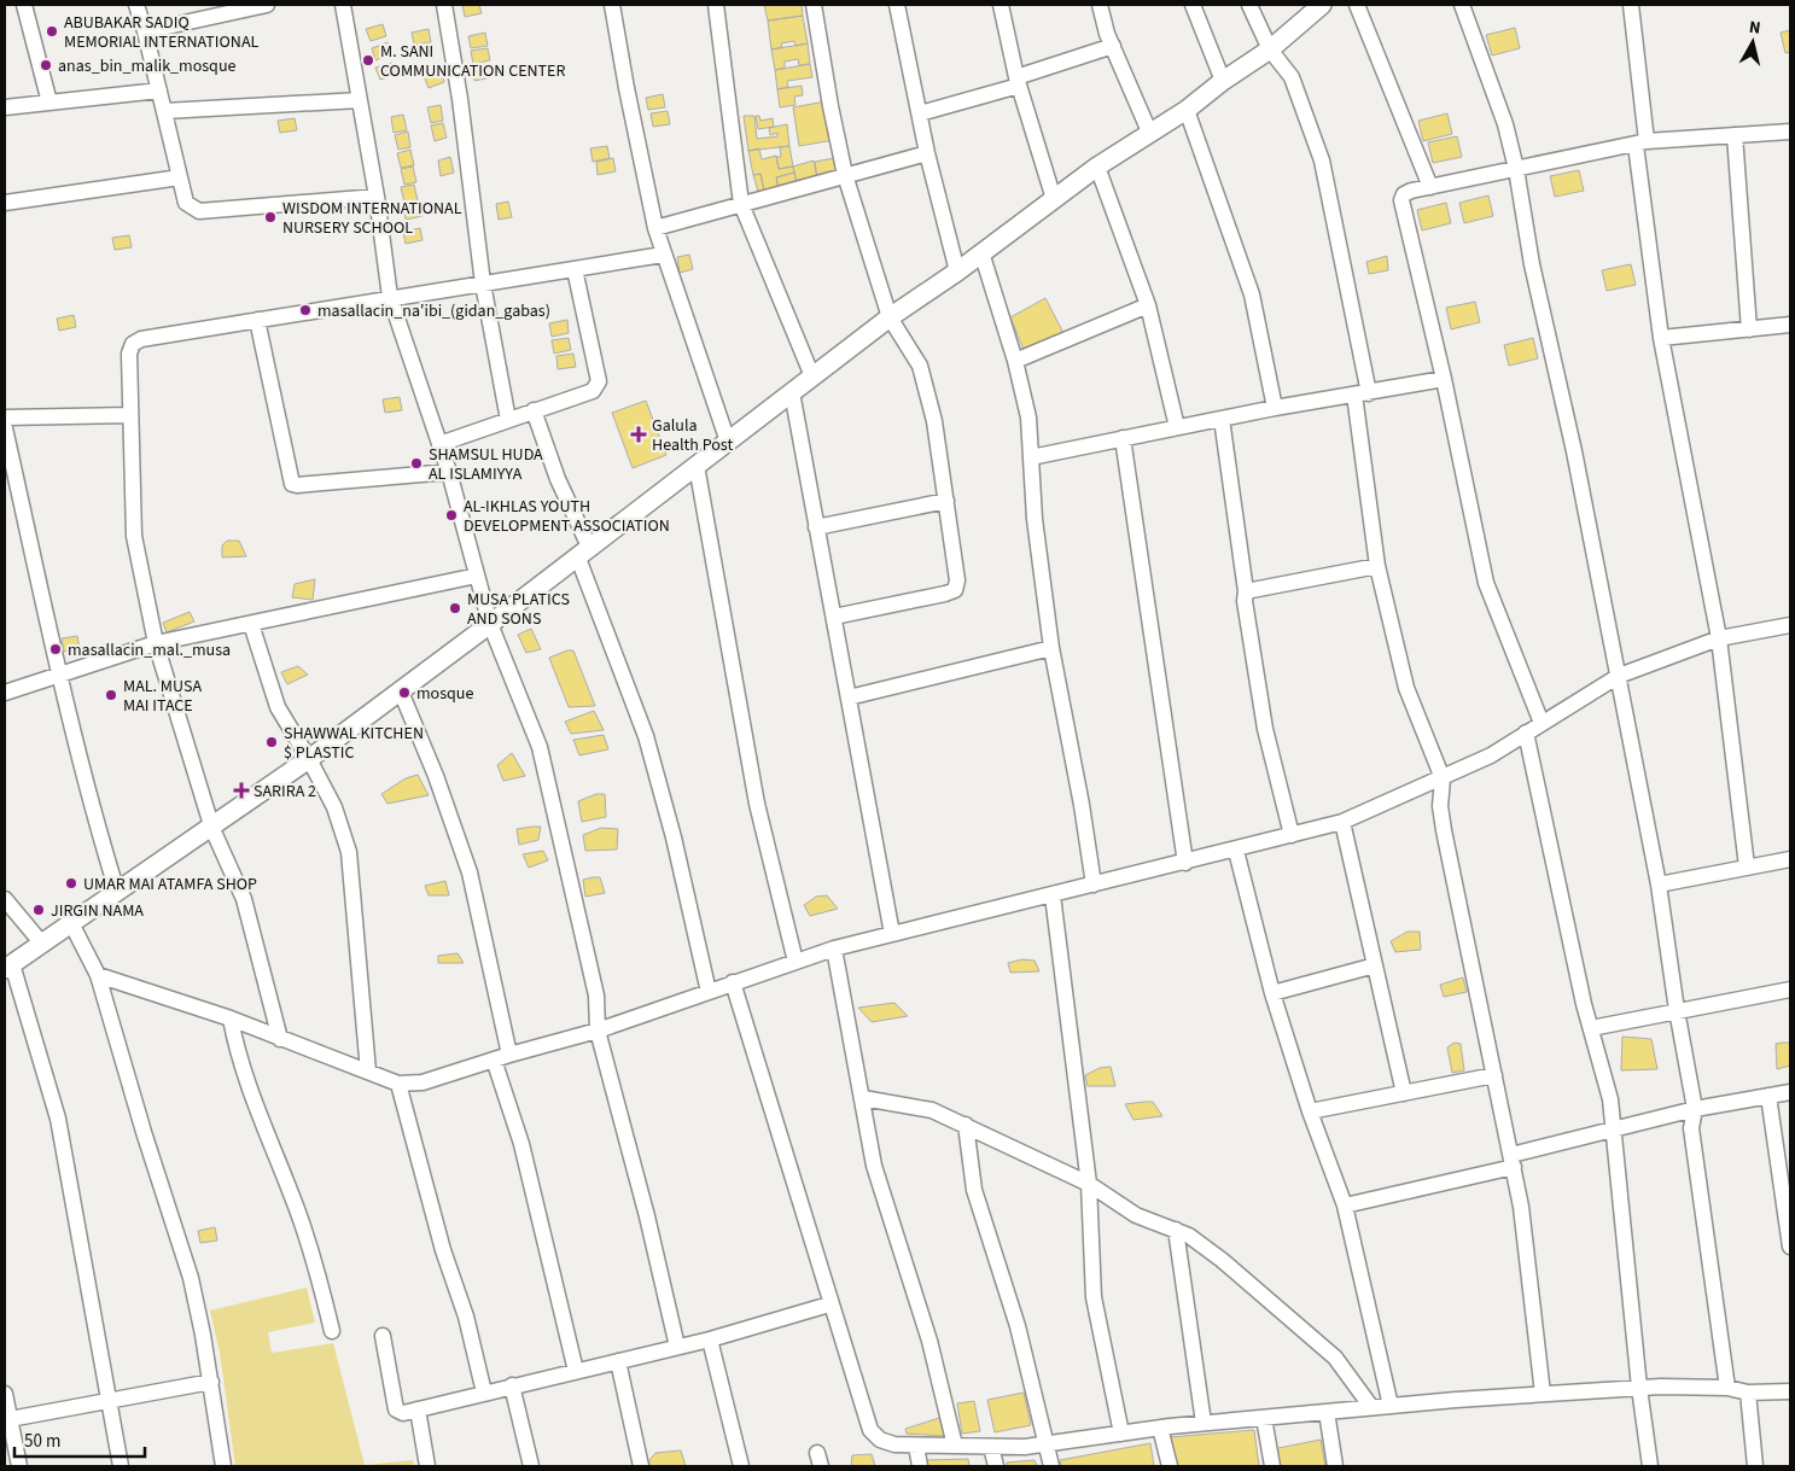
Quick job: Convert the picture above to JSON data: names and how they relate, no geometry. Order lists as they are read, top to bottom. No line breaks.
{"places":{"other":["ABUBAKAR SADIQ MEMORIAL INTERNATIONAL","M. SANI COMMUNICATION CENTER","anas_bin_malik_mosque","WISDOM INTERNATIONAL NURSERY SCHOOL","masallacin_na'ibi_(gidan_gabas)","SHAMSUL HUDA AL ISLAMIYYA","AL-IKHLAS YOUTH DEVELOPMENT ASSOCIATION","MUSA PLATICS AND SONS","masallacin_mal._musa","mosque","MAL. MUSA MAI ITACE","SHAWWAL KITCHEN $ PLASTIC","UMAR MAI ATAMFA SHOP","JIRGIN NAMA"],"health":["Galula Health Post","SARIRA 2"]},"scale_bar":"50 m","north":"top"}
